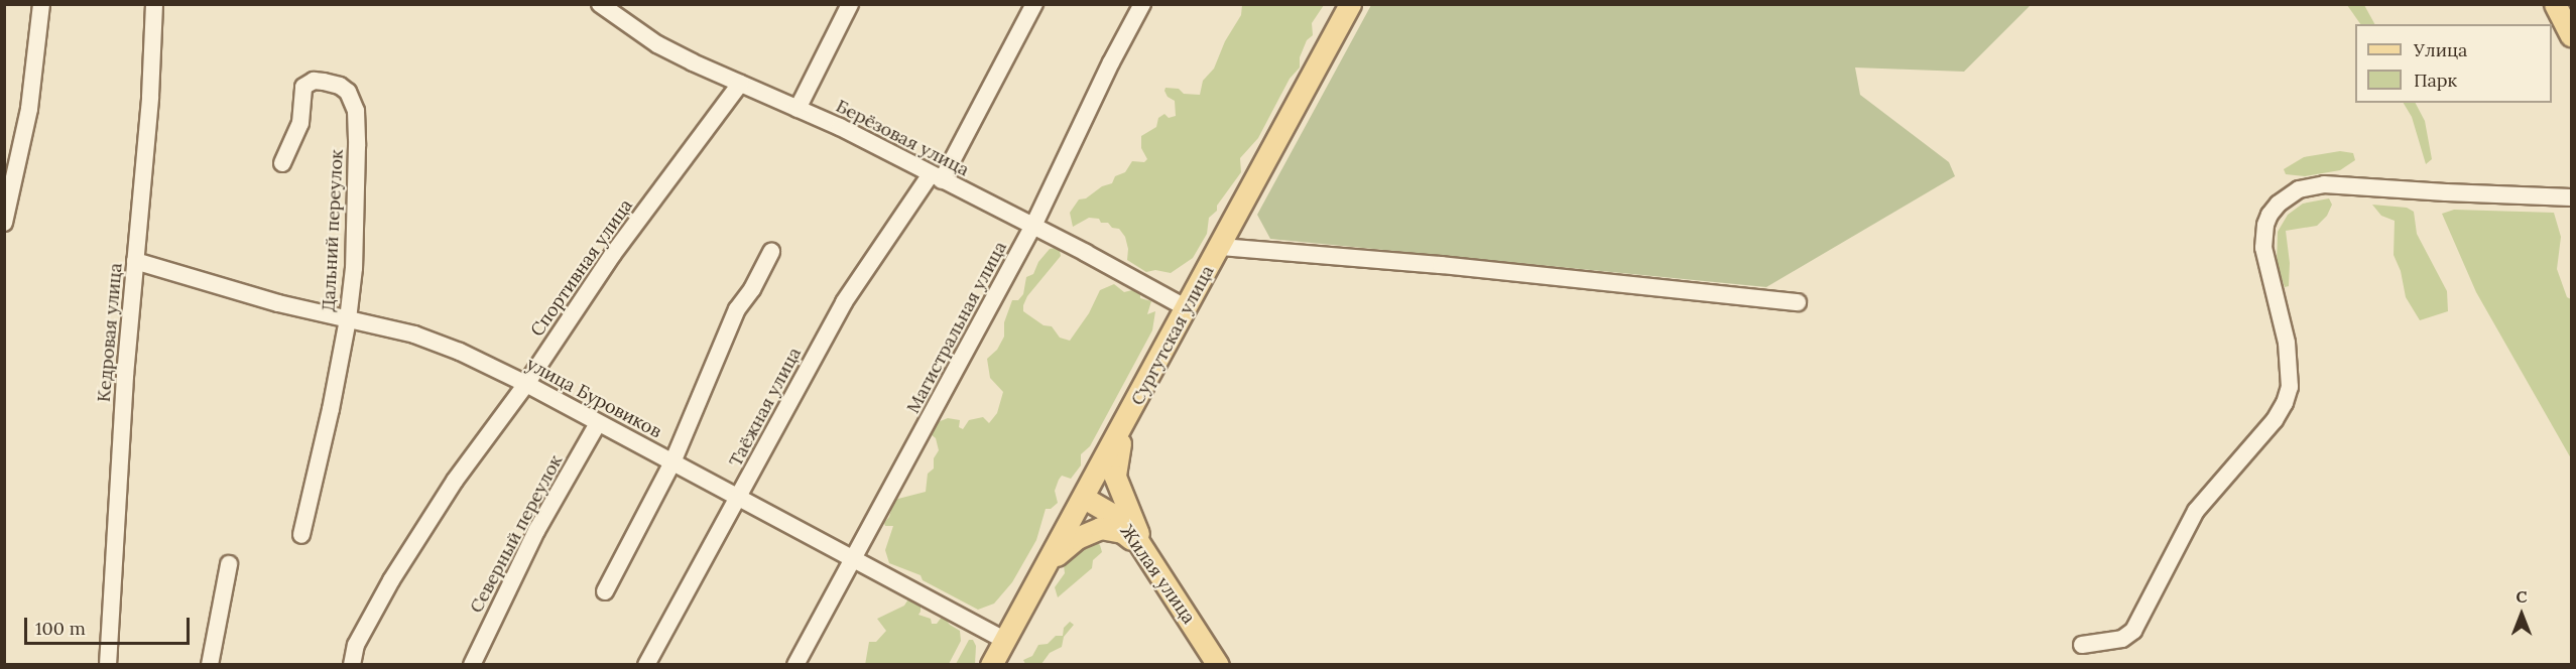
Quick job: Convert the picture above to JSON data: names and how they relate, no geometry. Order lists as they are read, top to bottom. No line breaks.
{"streets":{"main road":["Сургутская улица","Жилая улица"],"street":["Берёзовая улица","Дальний переулок","Спортивная улица","Магистральная улица","Кедровая улица","улица Буровиков","Таёжная улица","Северный переулок"]},"crossings":[["Берёзовая улица","Спортивная улица"],["Берёзовая улица","Магистральная улица"],["Берёзовая улица","Сургутская улица"],["Берёзовая улица","Таёжная улица"],["Дальний переулок","улица Буровиков"],["Спортивная улица","улица Буровиков"],["Магистральная улица","улица Буровиков"],["Кедровая улица","улица Буровиков"],["Сургутская улица","улица Буровиков"],["Сургутская улица","Жилая улица"],["улица Буровиков","Таёжная улица"],["улица Буровиков","Северный переулок"]],"legend":["Улица","Парк"],"scale_bar":"100 m","north":"top"}
